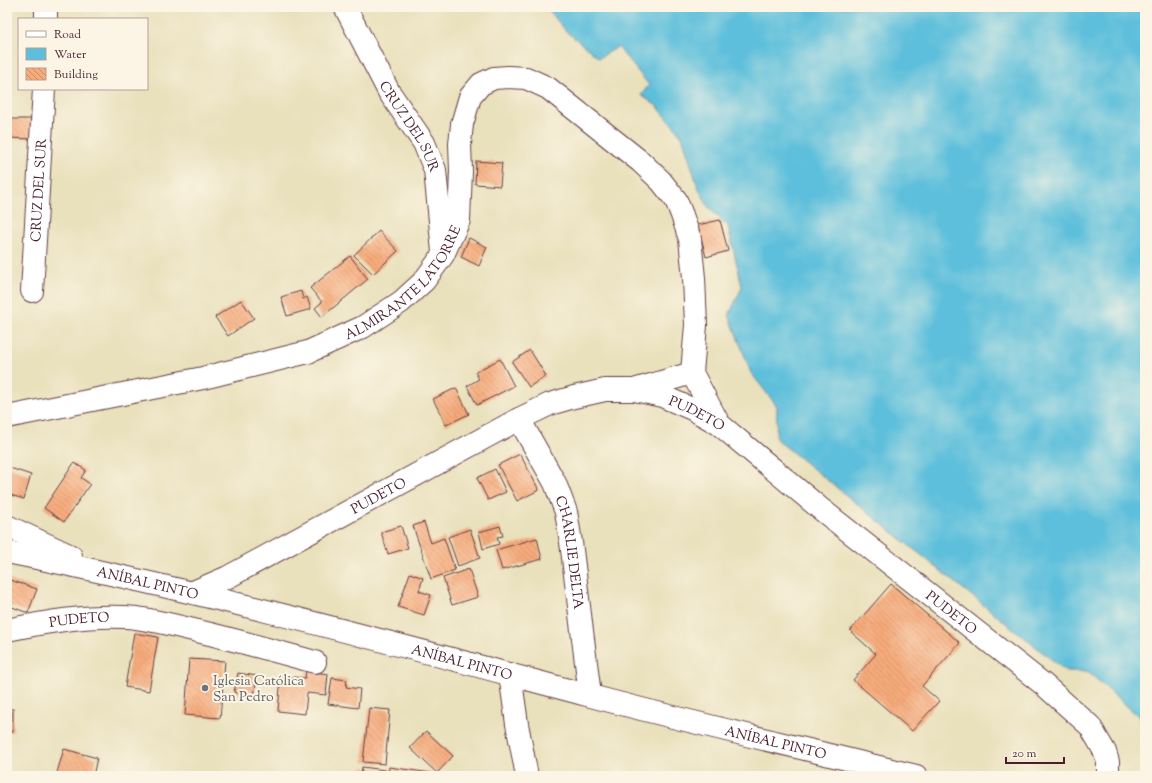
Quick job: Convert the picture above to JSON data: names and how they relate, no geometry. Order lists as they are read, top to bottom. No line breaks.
{"streets":{"street":["CRUZ DEL SUR","ALMIRANTE LATORRE","PUDETO","CHARLIE DELTA","ANÍBAL PINTO"]},"crossings":[["CRUZ DEL SUR","ALMIRANTE LATORRE"],["PUDETO","CHARLIE DELTA"],["PUDETO","ANÍBAL PINTO"],["CHARLIE DELTA","ANÍBAL PINTO"]],"places":["Iglesia Católica San Pedro"],"legend":["Road","Water","Building"],"scale_bar":"20 m"}
